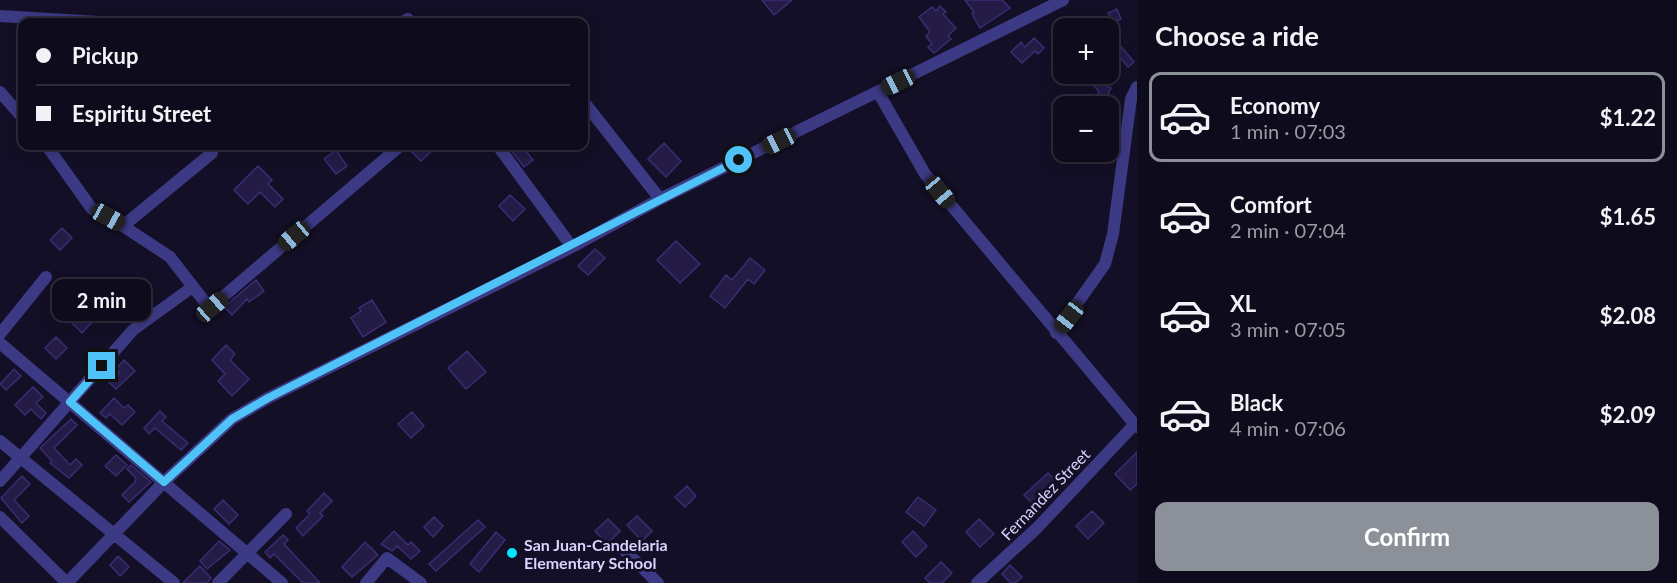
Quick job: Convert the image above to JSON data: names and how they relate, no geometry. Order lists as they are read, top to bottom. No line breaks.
{"streets":{"street":["Fernandez Street"]},"places":["San Juan-Candelaria Elementary School"],"page":{"heading":"Choose a ride","map_buttons":["+","−"],"banner":["Pickup","Espiritu Street"],"list":[{"name":"Economy","note":"1 min · 07:03","value":"$1.22"},{"name":"Comfort","note":"2 min · 07:04","value":"$1.65"},{"name":"XL","note":"3 min · 07:05","value":"$2.08"},{"name":"Black","note":"4 min · 07:06","value":"$2.09"}],"bubble":"2 min","buttons":"Confirm"}}
